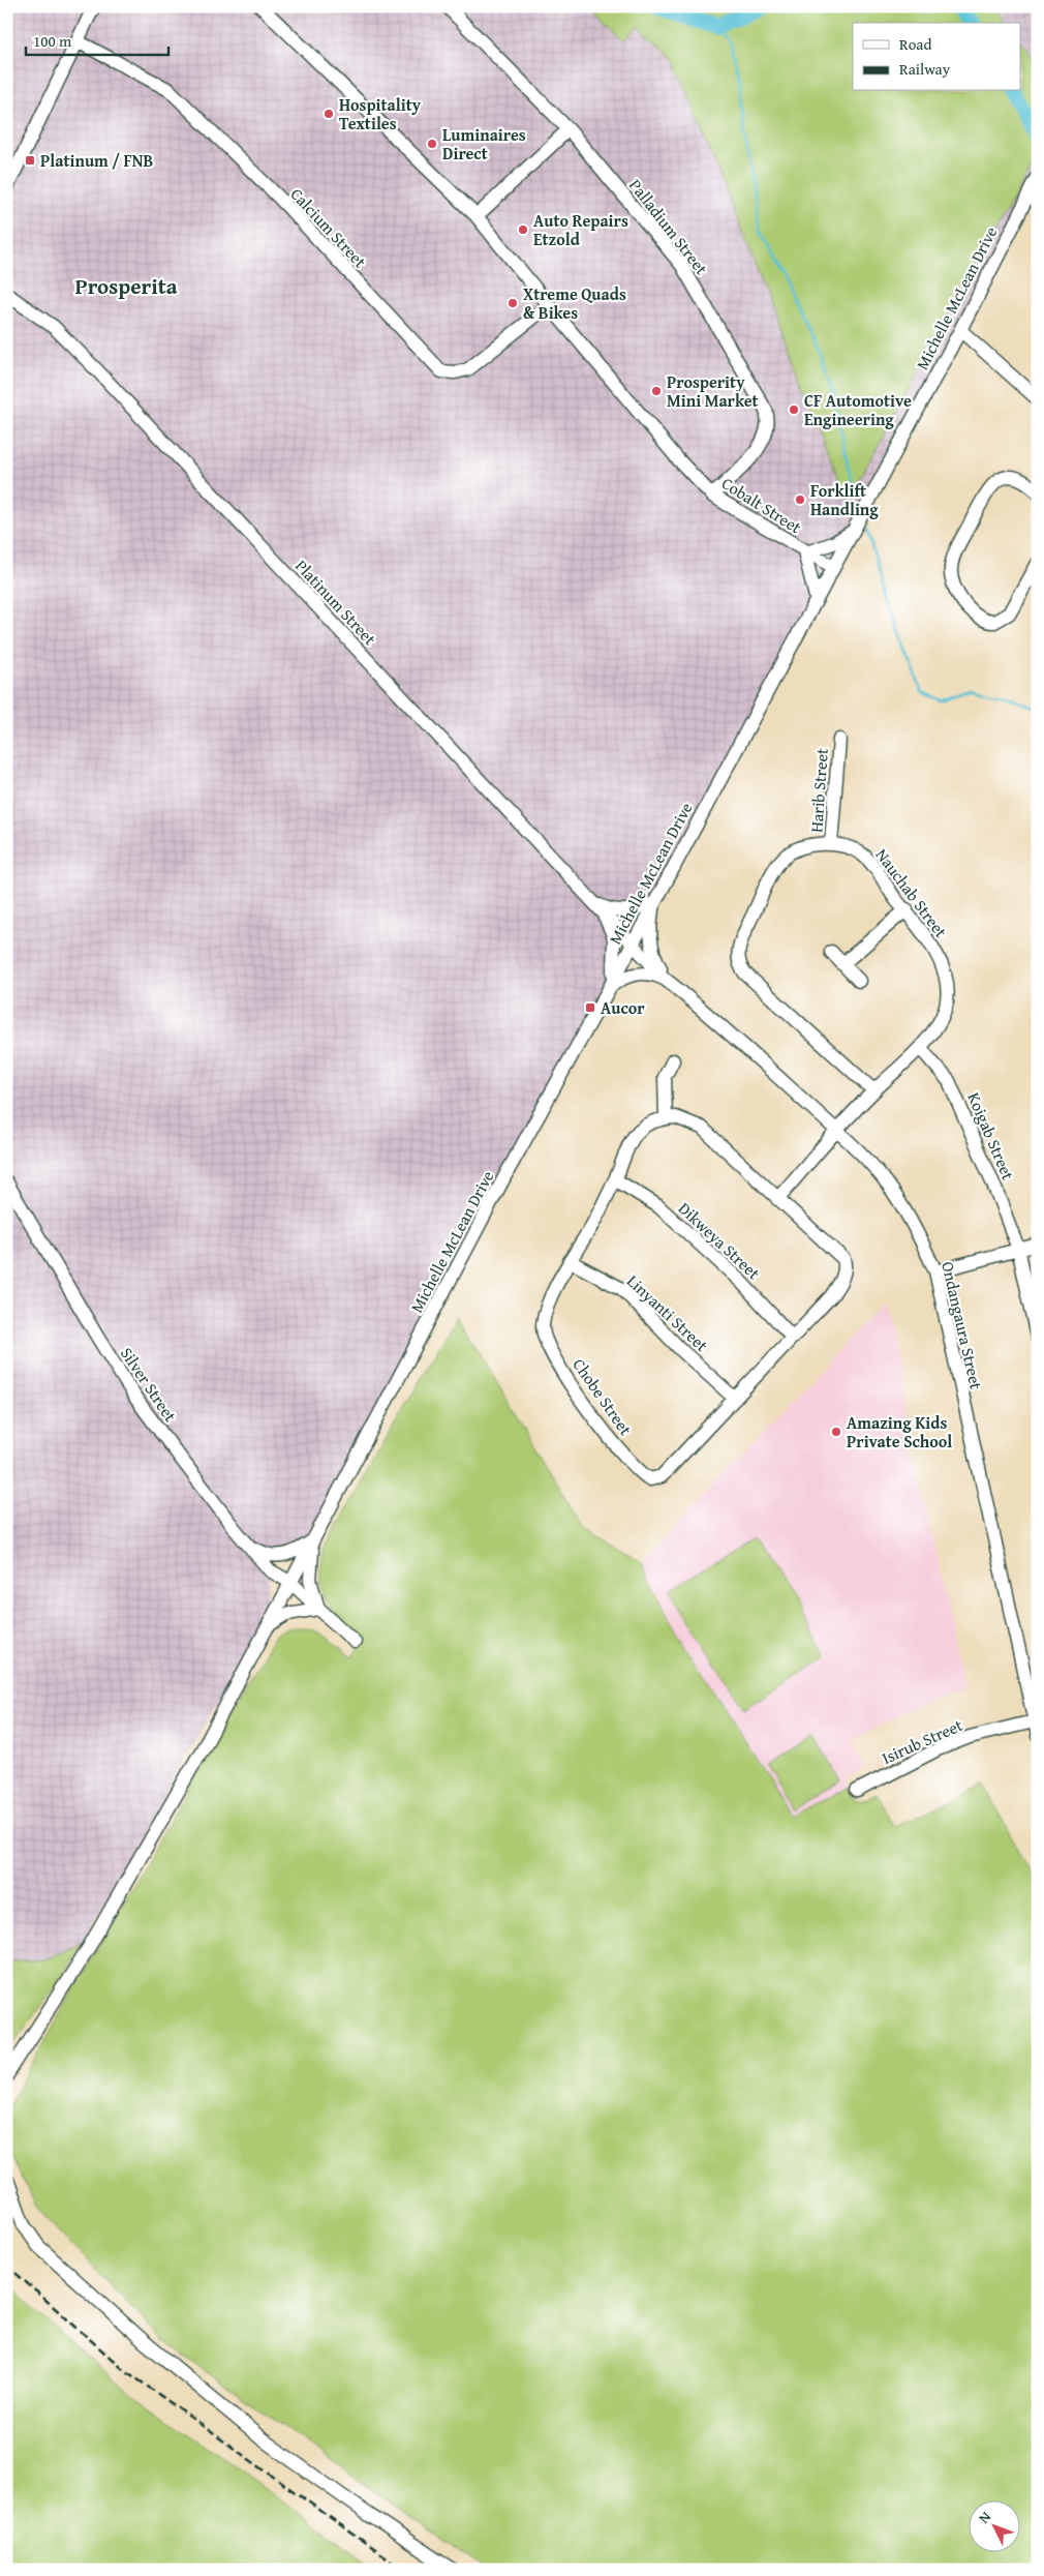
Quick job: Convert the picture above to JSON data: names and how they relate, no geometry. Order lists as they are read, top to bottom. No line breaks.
{"streets":{"street":["Palladium Street","Calcium Street","Michelle McLean Drive","Cobalt Street","Platinum Street","Harib Street","Nauchab Street","Koigab Street","Dikweya Street","Linyanti Street","Ondangaura Street","Silver Street","Chobe Street","Isirub Street"]},"crossings":[["Palladium Street","Cobalt Street"],["Calcium Street","Cobalt Street"],["Michelle McLean Drive","Cobalt Street"],["Michelle McLean Drive","Platinum Street"],["Michelle McLean Drive","Ondangaura Street"],["Michelle McLean Drive","Silver Street"],["Platinum Street","Ondangaura Street"],["Harib Street","Nauchab Street"],["Nauchab Street","Koigab Street"],["Nauchab Street","Ondangaura Street"],["Dikweya Street","Chobe Street"],["Linyanti Street","Chobe Street"],["Ondangaura Street","Isirub Street"]],"districts":["Prosperita"],"places":{"other":["Hospitality Textiles","Luminaires Direct","Auto Repairs Etzold","Xtreme Quads & Bikes","Prosperity Mini Market","CF Automotive Engineering","Forklift Handling","Amazing Kids Private School"],"transit":["Platinum / FNB","Aucor"]},"legend":["Road","Railway"],"scale_bar":"100 m","north":"top left"}
